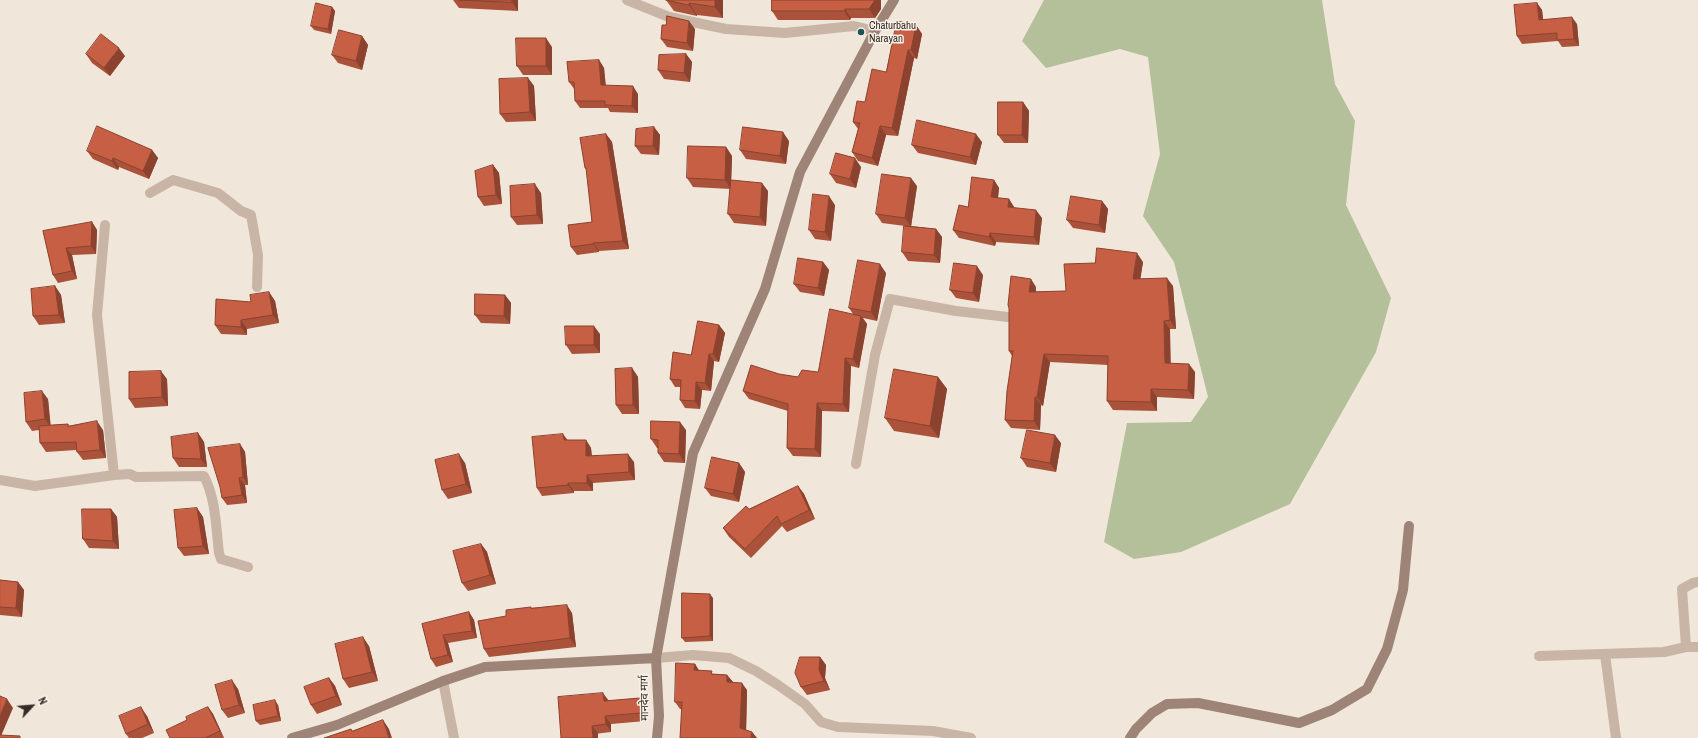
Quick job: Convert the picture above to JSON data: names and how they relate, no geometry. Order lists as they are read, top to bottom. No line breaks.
{"streets":{"main road":["मानदेव मार्ग"]},"places":["Chaturbahu Narayan"],"north":"top right"}
